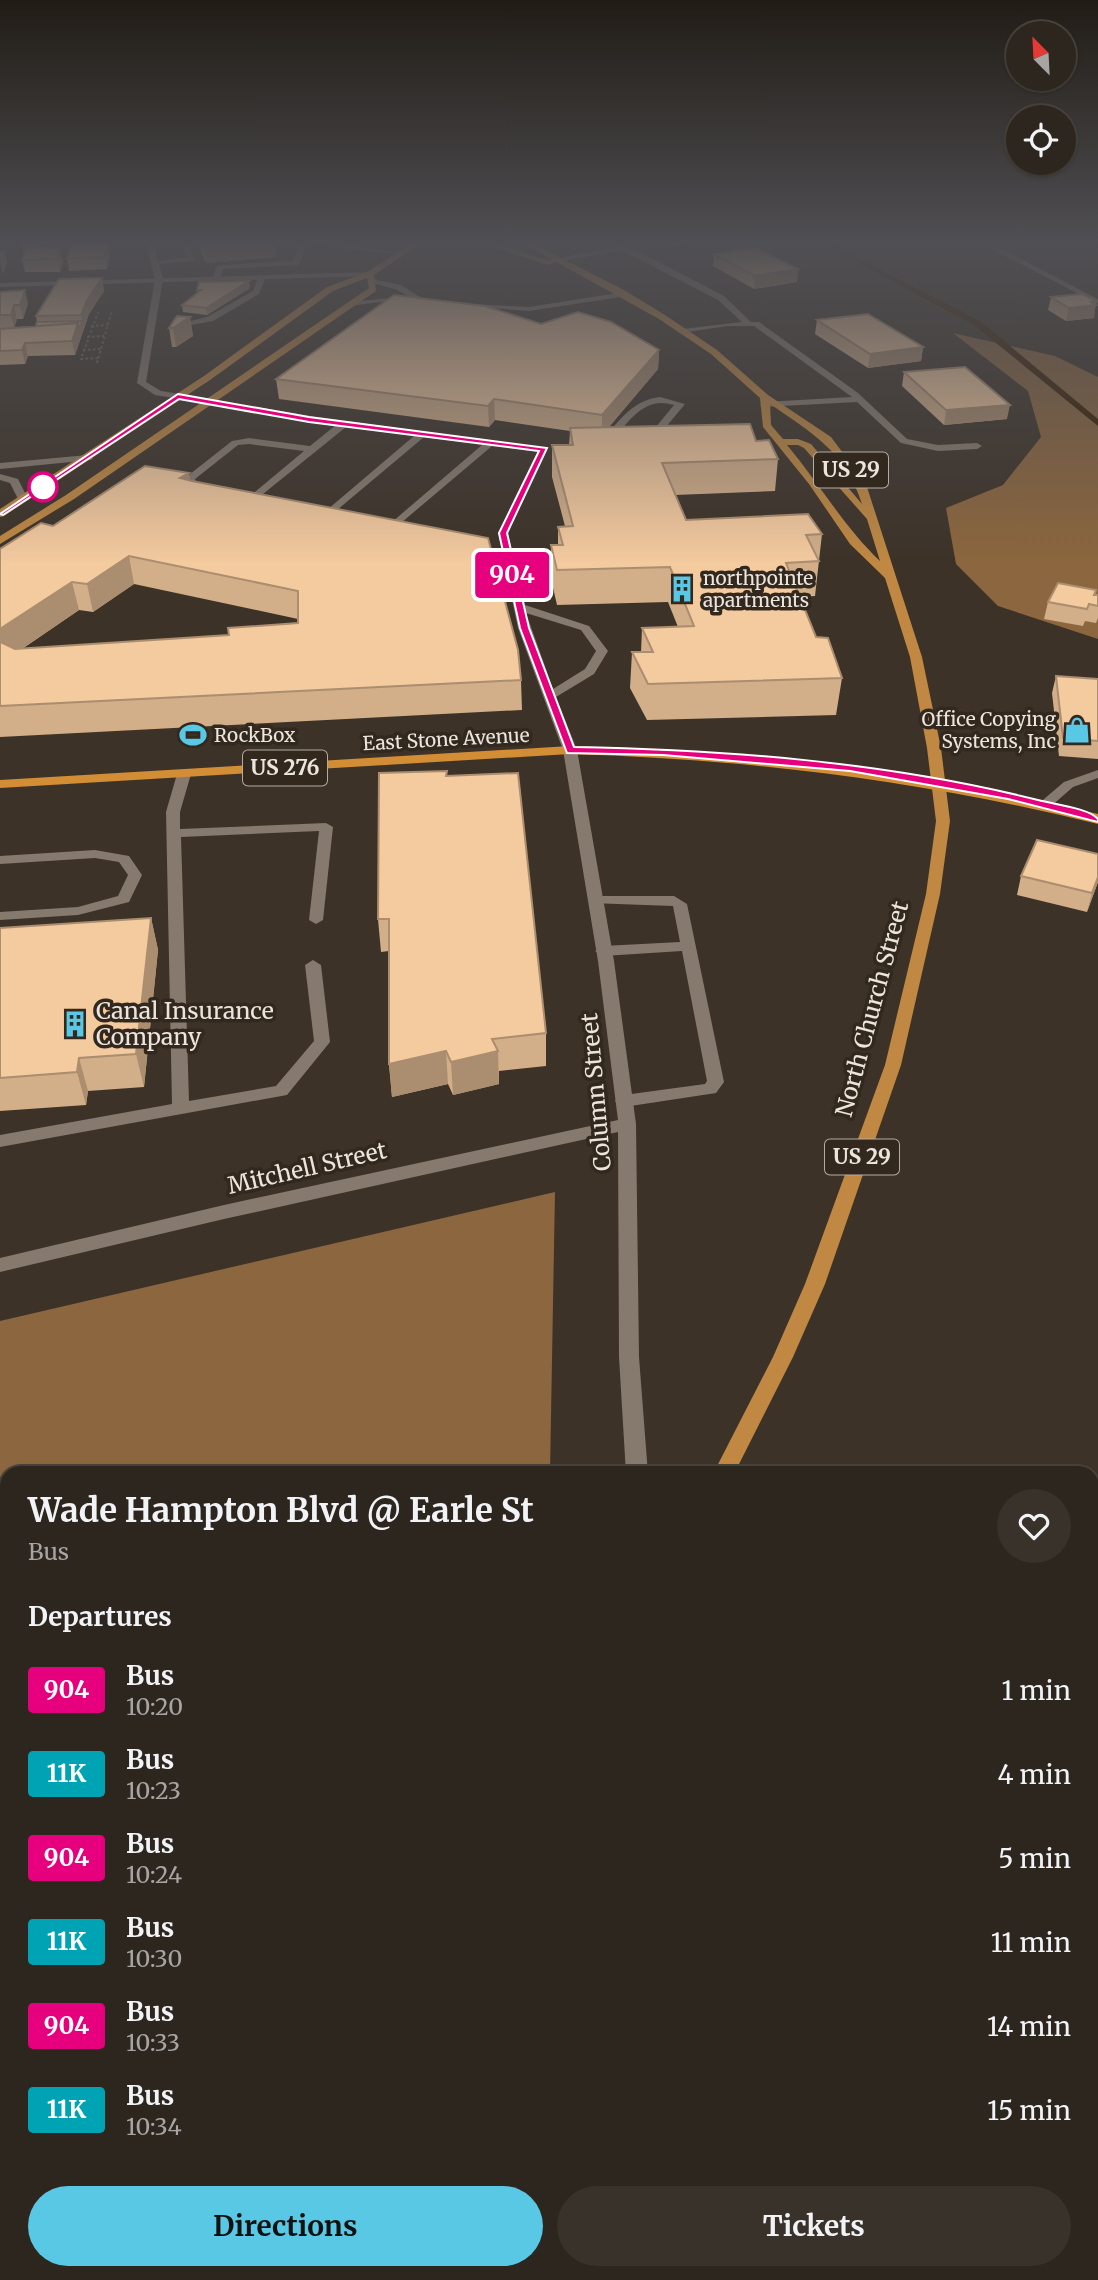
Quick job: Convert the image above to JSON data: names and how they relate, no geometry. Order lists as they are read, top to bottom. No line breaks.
{"streets":{"highway":["East Stone Avenue","US 276"],"main road":["US 29","North Church Street"],"street":["Column Street","Mitchell Street"]},"crossings":[["East Stone Avenue","Column Street"],["Column Street","Mitchell Street"]],"places":{"building":["northpointe apartments","Canal Insurance Company"],"shop":["Office Copying Systems, Inc"],"sports":["RockBox"]},"lines":["bus line 904"],"north":"top left","page":{"on_map":"904","heading":[["Wade Hampton Blvd @ Earle St","Bus"],"Departures"],"list":[{"mark":"904","name":"Bus","note":"10:20","value":"1 min"},{"mark":"11K","name":"Bus","note":"10:23","value":"4 min"},{"mark":"904","name":"Bus","note":"10:24","value":"5 min"},{"mark":"11K","name":"Bus","note":"10:30","value":"11 min"},{"mark":"904","name":"Bus","note":"10:33","value":"14 min"},{"mark":"11K","name":"Bus","note":"10:34","value":"15 min"}],"buttons":["Directions","Tickets"]}}
